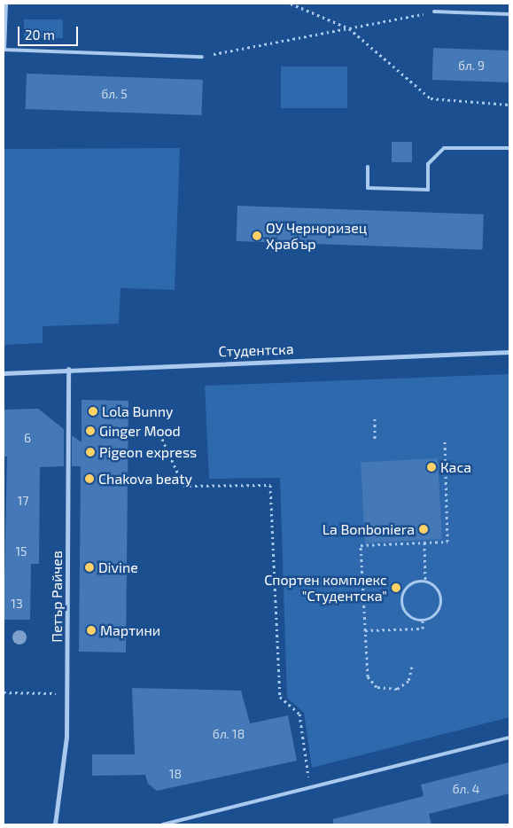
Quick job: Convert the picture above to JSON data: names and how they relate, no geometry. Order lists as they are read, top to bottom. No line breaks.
{"streets":{"street":["Студентска","Петър Райчев"]},"crossings":[["Студентска","Петър Райчев"]],"places":["ОУ Черноризец Храбър","Lola Bunny","Ginger Mood","Pigeon express","Каса","Chakova beaty","La Bonboniera","Divine","Спортен комплекс \"Студентска\"","Мартини"],"house_numbers":["бл. 9","бл. 5","6","17","15","13","бл. 18","18","бл. 4"],"scale_bar":"20 m"}
